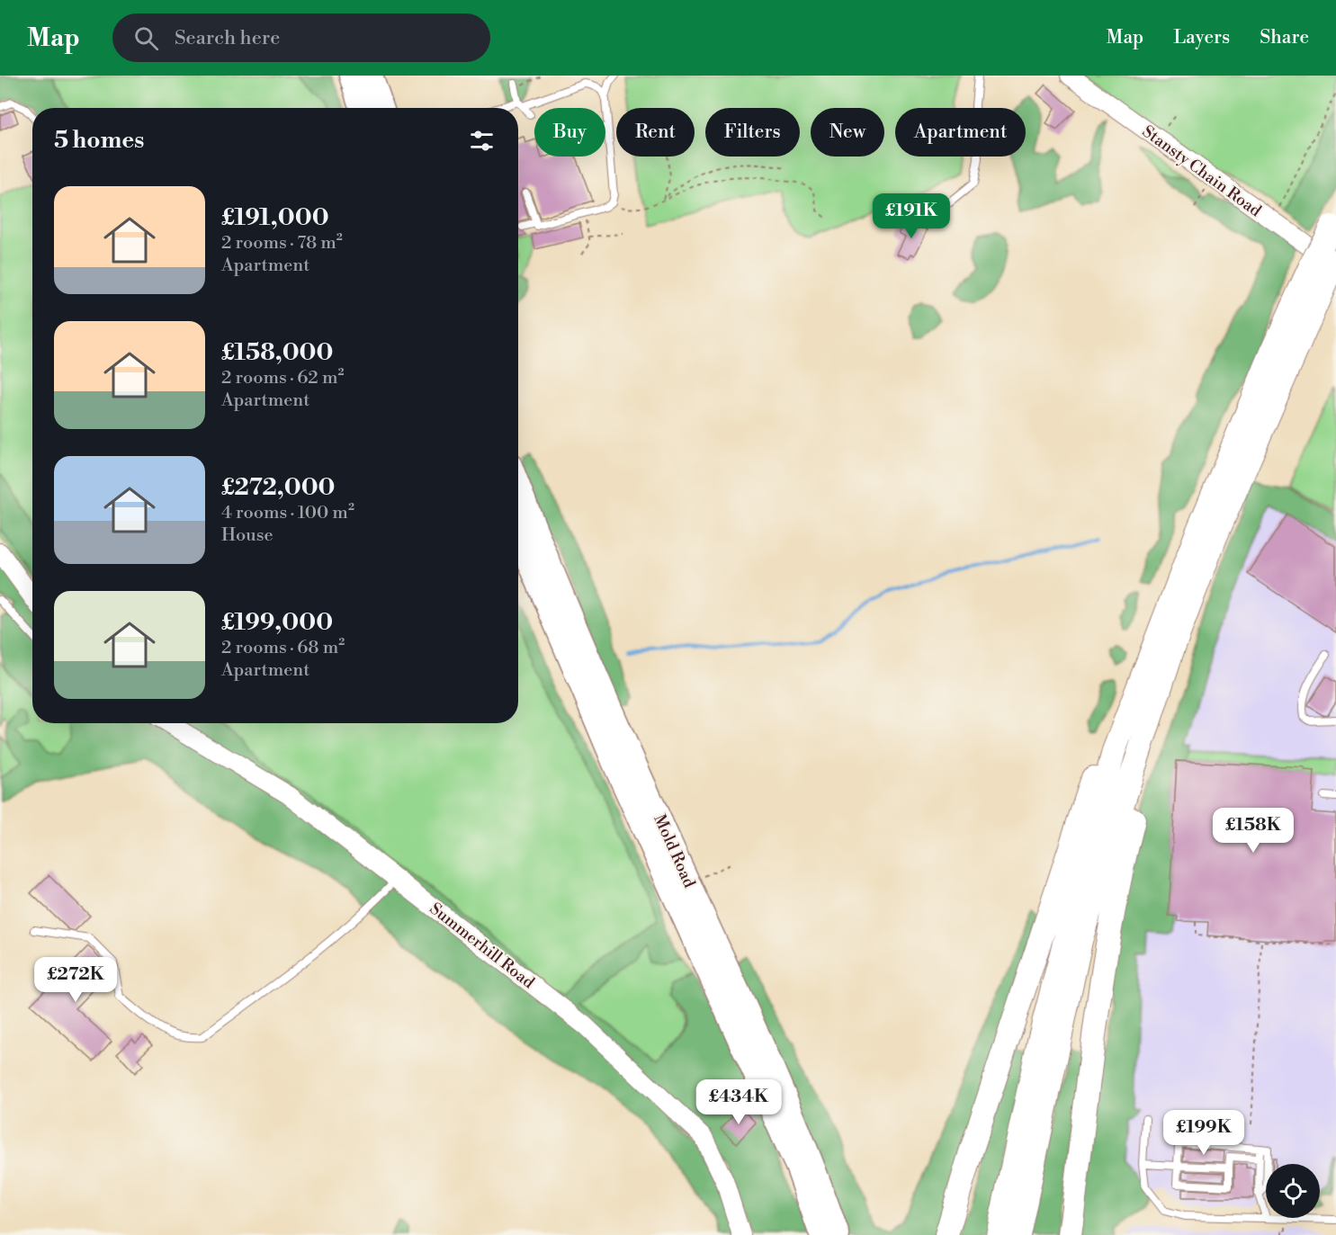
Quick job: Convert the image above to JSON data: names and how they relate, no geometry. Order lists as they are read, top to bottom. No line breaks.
{"streets":{"main road":["Mold Road"],"street":["Stansty Chain Road","Summerhill Road"]},"page":{"header":"Map","search":"Search here","nav":["Map","Layers","Share"],"chip":["Buy","Rent","Filters","New","Apartment"],"heading":"5 homes","list":[{"name":"£191,000","note":"2 rooms · 78 m² · Apartment"},{"name":"£158,000","note":"2 rooms · 62 m² · Apartment"},{"name":"£272,000","note":"4 rooms · 100 m² · House"},{"name":"£199,000","note":"2 rooms · 68 m² · Apartment"}],"price":["£191K","£158K","£272K","£434K","£199K"]}}
